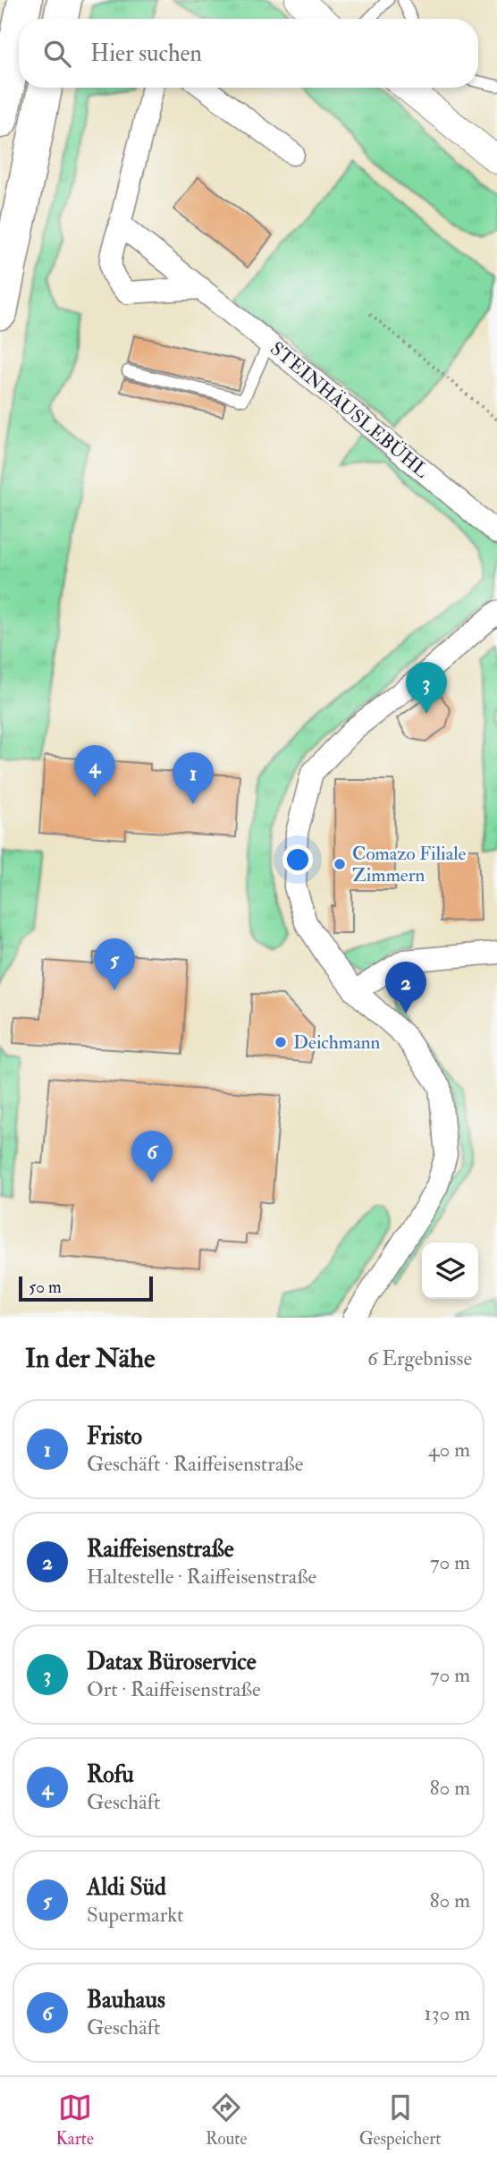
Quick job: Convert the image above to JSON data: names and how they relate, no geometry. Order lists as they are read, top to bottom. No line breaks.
{"streets":{"street":["STEINHÄUSLEBÜHL"]},"places":["Comazo Filiale Zimmern","Deichmann"],"scale_bar":"50 m","page":{"search":"Hier suchen","pins":["3","4","1","5","2","6"],"scale":"50 m","heading":["In der Nähe","6 Ergebnisse"],"list":[{"mark":"1","name":"Fristo","note":"Geschäft · Raiffeisenstraße","value":"40 m"},{"mark":"2","name":"Raiffeisenstraße","note":"Haltestelle · Raiffeisenstraße","value":"70 m"},{"mark":"3","name":"Datax Büroservice","note":"Ort · Raiffeisenstraße","value":"70 m"},{"mark":"4","name":"Rofu","note":"Geschäft","value":"80 m"},{"mark":"5","name":"Aldi Süd","note":"Supermarkt","value":"80 m"},{"mark":"6","name":"Bauhaus","note":"Geschäft","value":"130 m"}],"nav":["Karte","Route","Gespeichert"]}}
